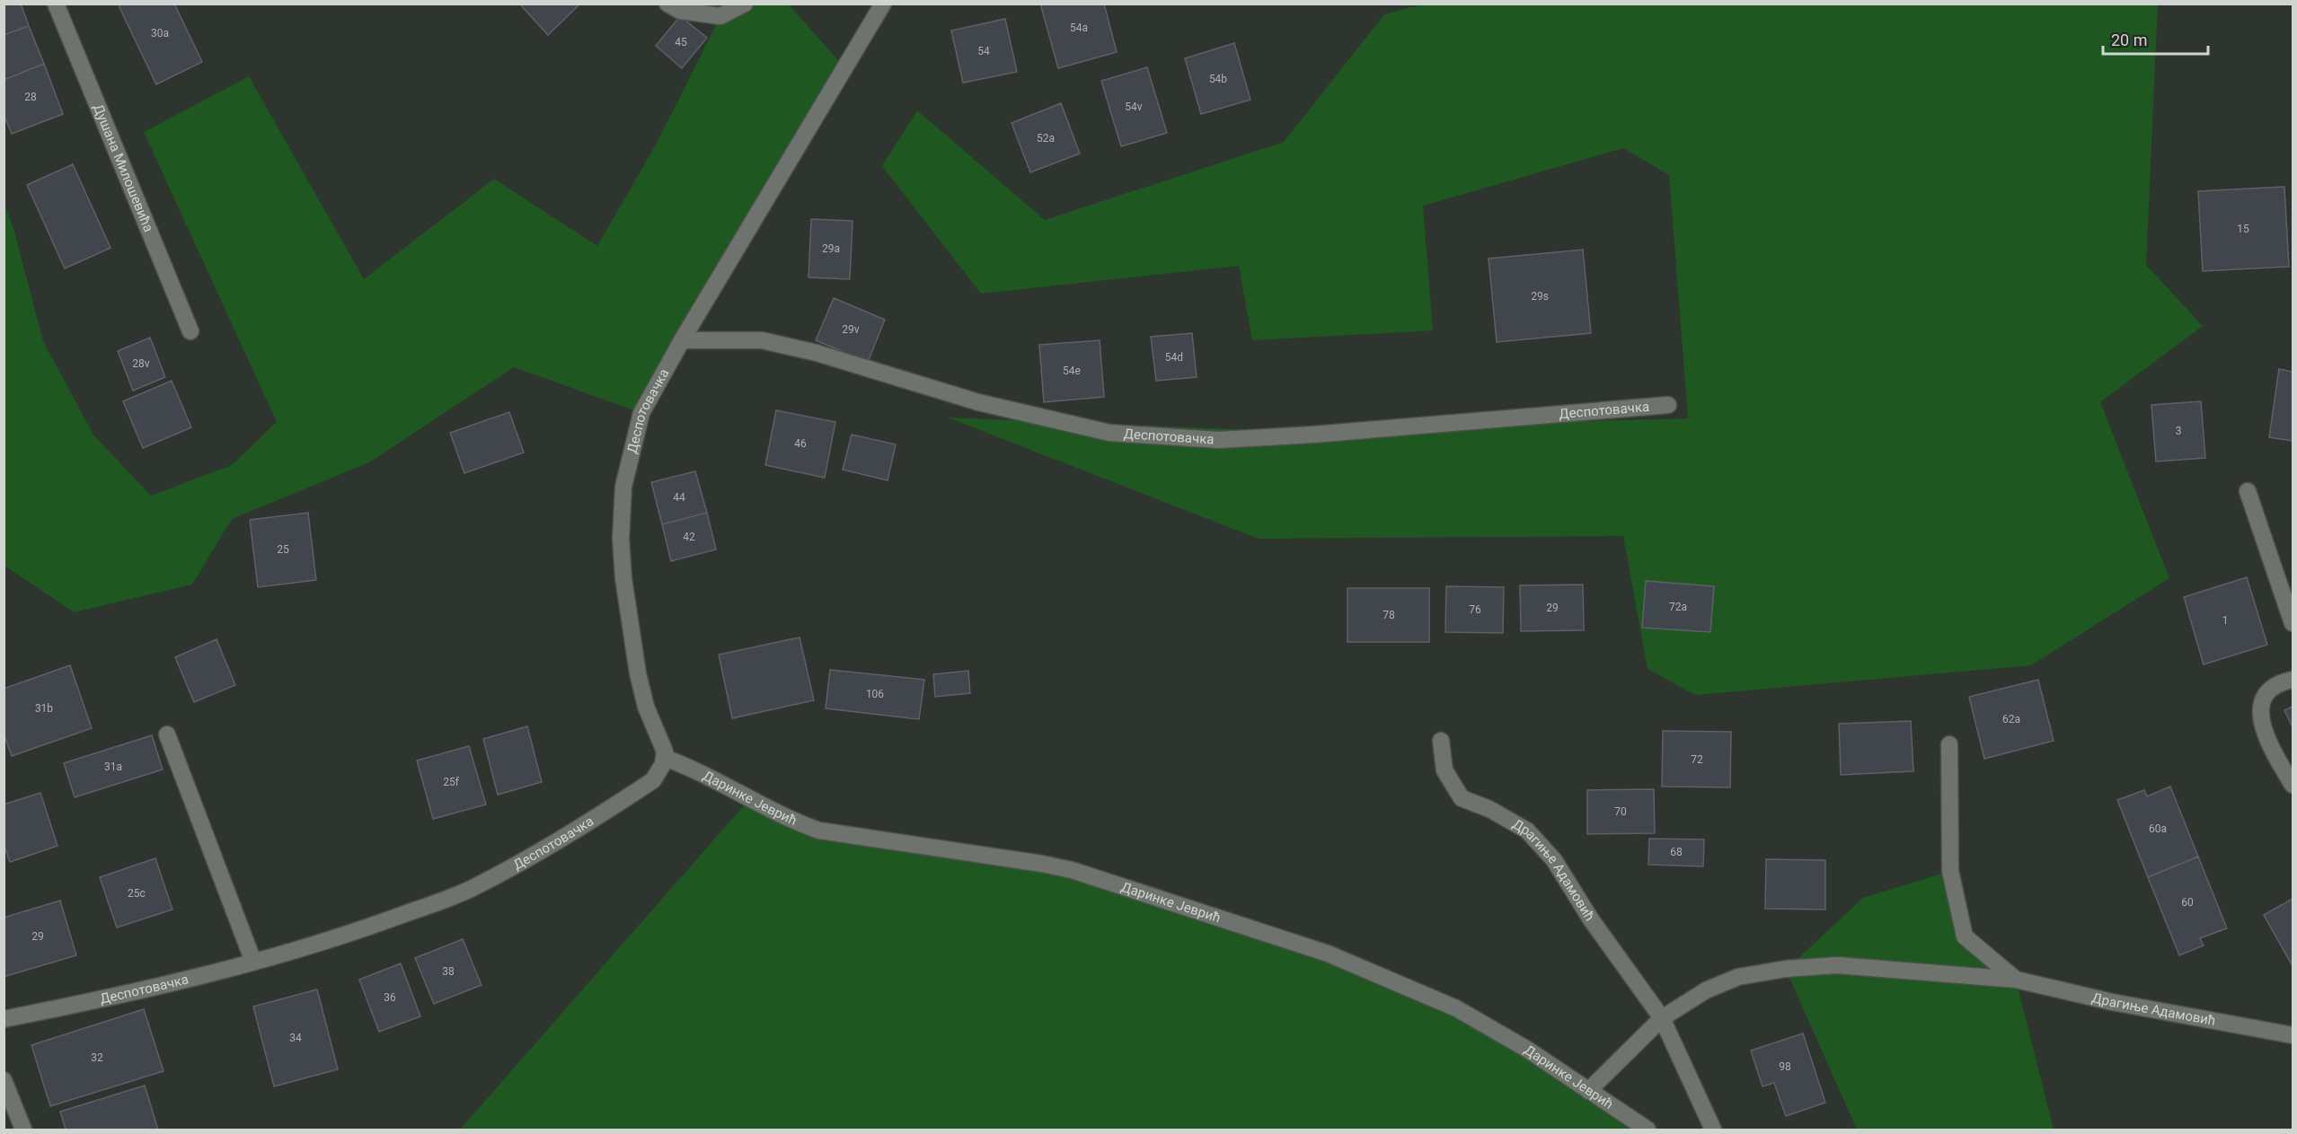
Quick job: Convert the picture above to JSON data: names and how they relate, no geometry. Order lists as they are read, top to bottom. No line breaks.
{"streets":{"street":["Душана Милошевића","Деспотовачка","Даринке Јеврић","Драгиње Адамовић"]},"crossings":[["Деспотовачка","Даринке Јеврић"],["Даринке Јеврић","Драгиње Адамовић"]],"house_numbers":["54a","30a","45","54","54b","28","54v","52a","15","29a","29s","29v","54d","28v","54e","3","46","44","42","25","72a","29","76","78","1","106","31b","62a","72","31a","25f","70","60a","68","25c","60","29","38","36","34","32","98"],"scale_bar":"20 m"}
